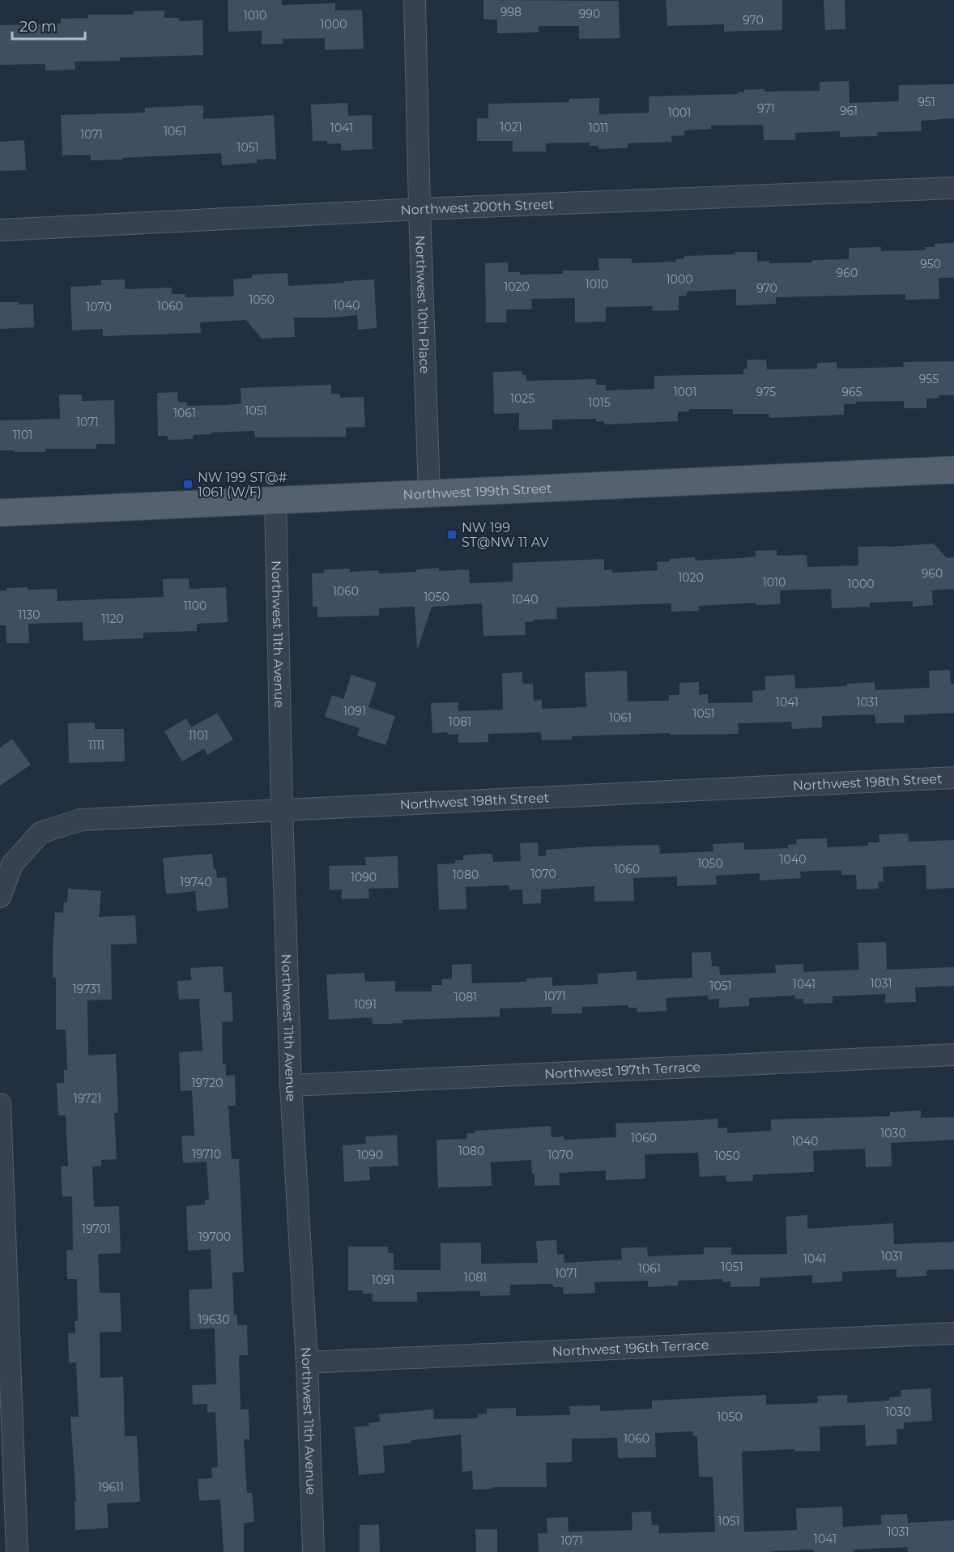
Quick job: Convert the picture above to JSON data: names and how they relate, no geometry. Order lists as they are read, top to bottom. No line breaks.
{"streets":{"main road":["Northwest 199th Street"],"street":["Northwest 200th Street","Northwest 10th Place","Northwest 11th Avenue","Northwest 198th Street","Northwest 197th Terrace","Northwest 196th Terrace"]},"crossings":[["Northwest 200th Street","Northwest 10th Place"],["Northwest 10th Place","Northwest 199th Street"],["Northwest 199th Street","Northwest 11th Avenue"],["Northwest 11th Avenue","Northwest 198th Street"],["Northwest 11th Avenue","Northwest 197th Terrace"],["Northwest 11th Avenue","Northwest 196th Terrace"]],"places":{"transit":["NW 199 ST@# 1061 (W/F)","NW 199 ST@NW 11 AV"]},"house_numbers":["998","990","1010","970","1000","951","971","961","1001","1021","1041","1011","1061","1071","1051","950","960","1000","1010","1020","970","1050","1040","1060","1070","955","1001","975","965","1025","1015","1051","1061","1071","1101","960","1020","1010","1000","1060","1050","1040","1100","1130","1120","1041","1031","1091","1051","1061","1081","1101","1111","1040","1050","1060","1070","1080","1090","19740","1031","1041","1051","19731","1071","1081","1091","19720","19721","1030","1060","1040","1080","19710","1090","1070","1050","19701","19700","1031","1041","1051","1061","1071","1081","1091","19630","1030","1050","1060","19611","1051","1031","1041","1071"],"scale_bar":"20 m"}
